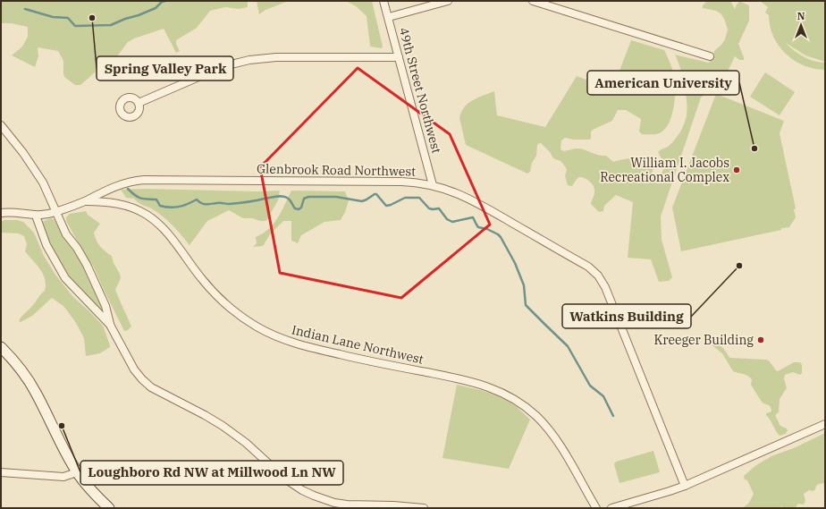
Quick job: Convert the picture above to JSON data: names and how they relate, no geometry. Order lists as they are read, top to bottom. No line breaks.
{"streets":{"street":["49th Street Northwest","Glenbrook Road Northwest","Indian Lane Northwest"]},"crossings":[["49th Street Northwest","Glenbrook Road Northwest"],["Glenbrook Road Northwest","Indian Lane Northwest"]],"places":["Spring Valley Park","American University","William I. Jacobs Recreational Complex","Watkins Building","Kreeger Building","Loughboro Rd NW at Millwood Ln NW"],"north":"top"}
